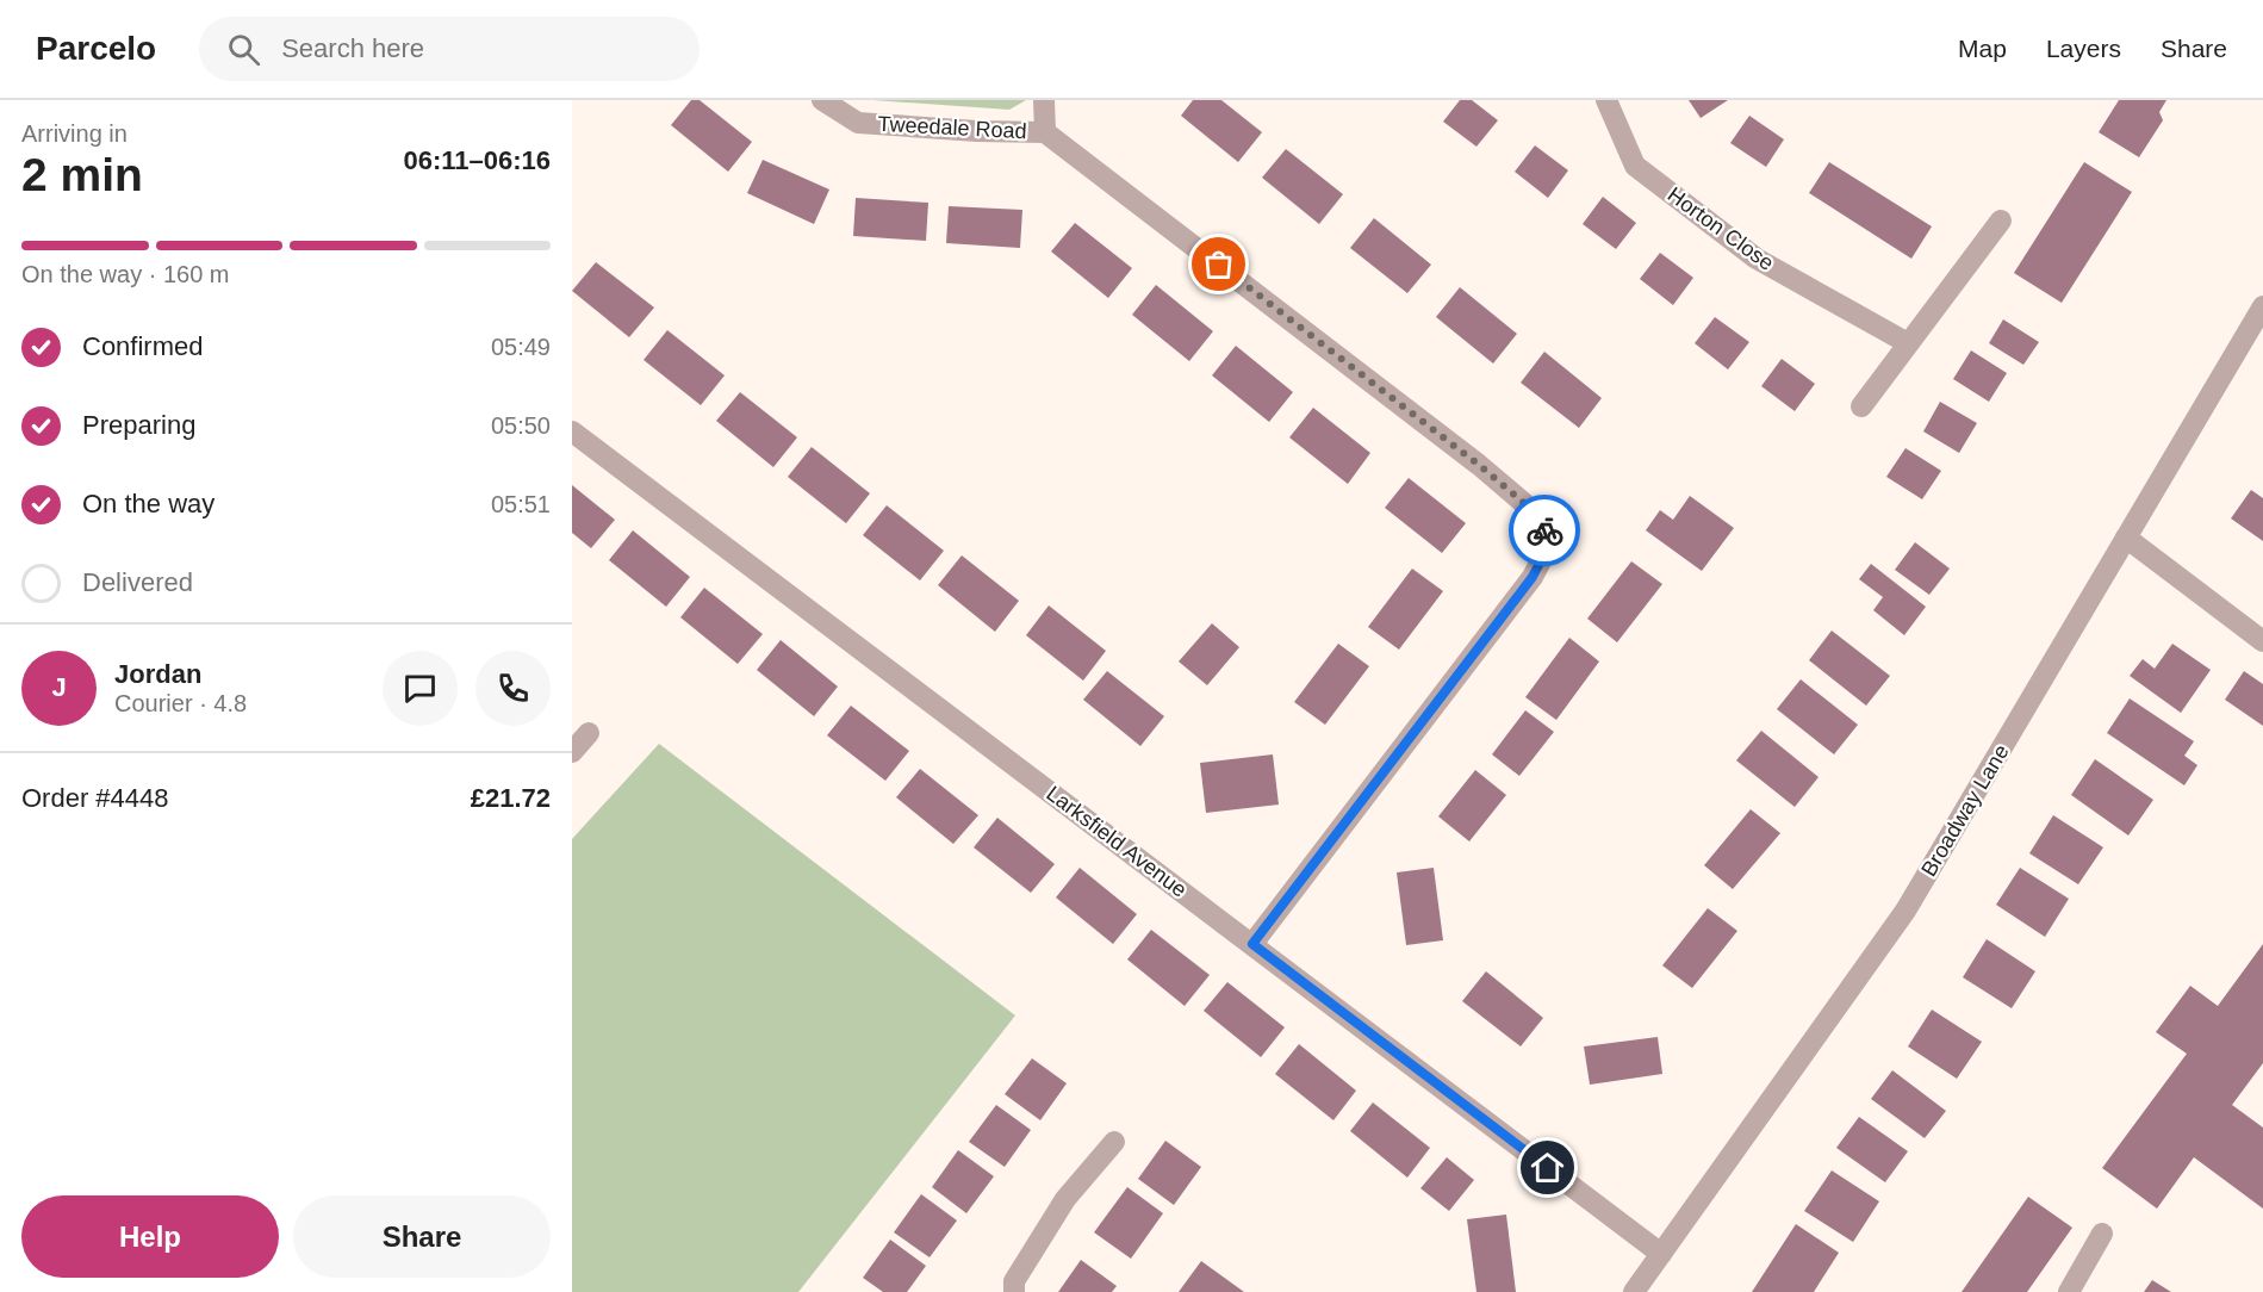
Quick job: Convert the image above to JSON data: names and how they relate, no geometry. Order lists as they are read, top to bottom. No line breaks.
{"streets":{"street":["Tweedale Road","Horton Close","Broadway Lane","Larksfield Avenue"]},"crossings":[["Tweedale Road","Larksfield Avenue"],["Broadway Lane","Larksfield Avenue"]],"page":{"header":"Parcelo","search":"Search here","nav":["Map","Layers","Share"],"heading":["2 min","Arriving in","06:11–06:16"],"panel":["Jordan","Courier · 4.8","Order #4448","£21.72"],"bar":"On the way · 160 m","list":[["Confirmed","05:49"],["Preparing","05:50"],["On the way","05:51"],"Delivered"],"round":"J","buttons":["Help","Share"]}}
